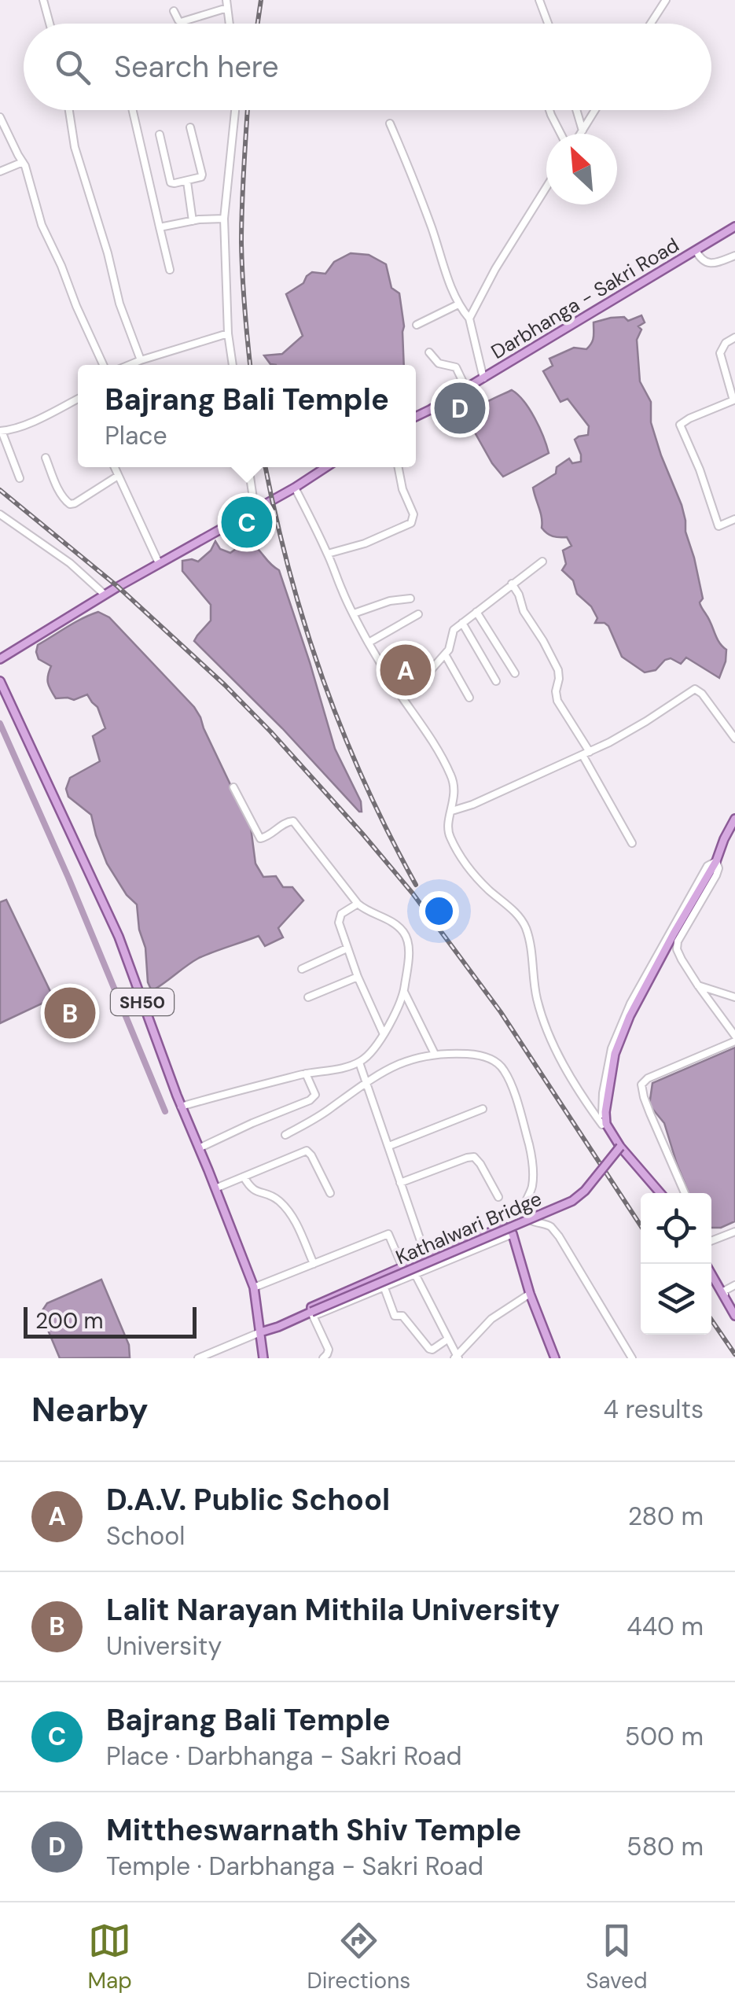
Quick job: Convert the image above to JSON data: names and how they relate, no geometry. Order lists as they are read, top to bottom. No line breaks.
{"streets":{"main road":["Darbhanga - Sakri Road","SH50","Kathalwari Bridge"]},"scale_bar":"200 m","north":"top left","page":{"search":"Search here","popup":["Bajrang Bali Temple","Place"],"pins":["D","C","A","B"],"scale":"200 m","heading":["Nearby","4 results"],"list":[{"mark":"A","name":"D.A.V. Public School","note":"School","value":"280 m"},{"mark":"B","name":"Lalit Narayan Mithila University","note":"University","value":"440 m"},{"mark":"C","name":"Bajrang Bali Temple","note":"Place · Darbhanga - Sakri Road","value":"500 m"},{"mark":"D","name":"Mittheswarnath Shiv Temple","note":"Temple · Darbhanga - Sakri Road","value":"580 m"}],"nav":["Map","Directions","Saved"]}}
